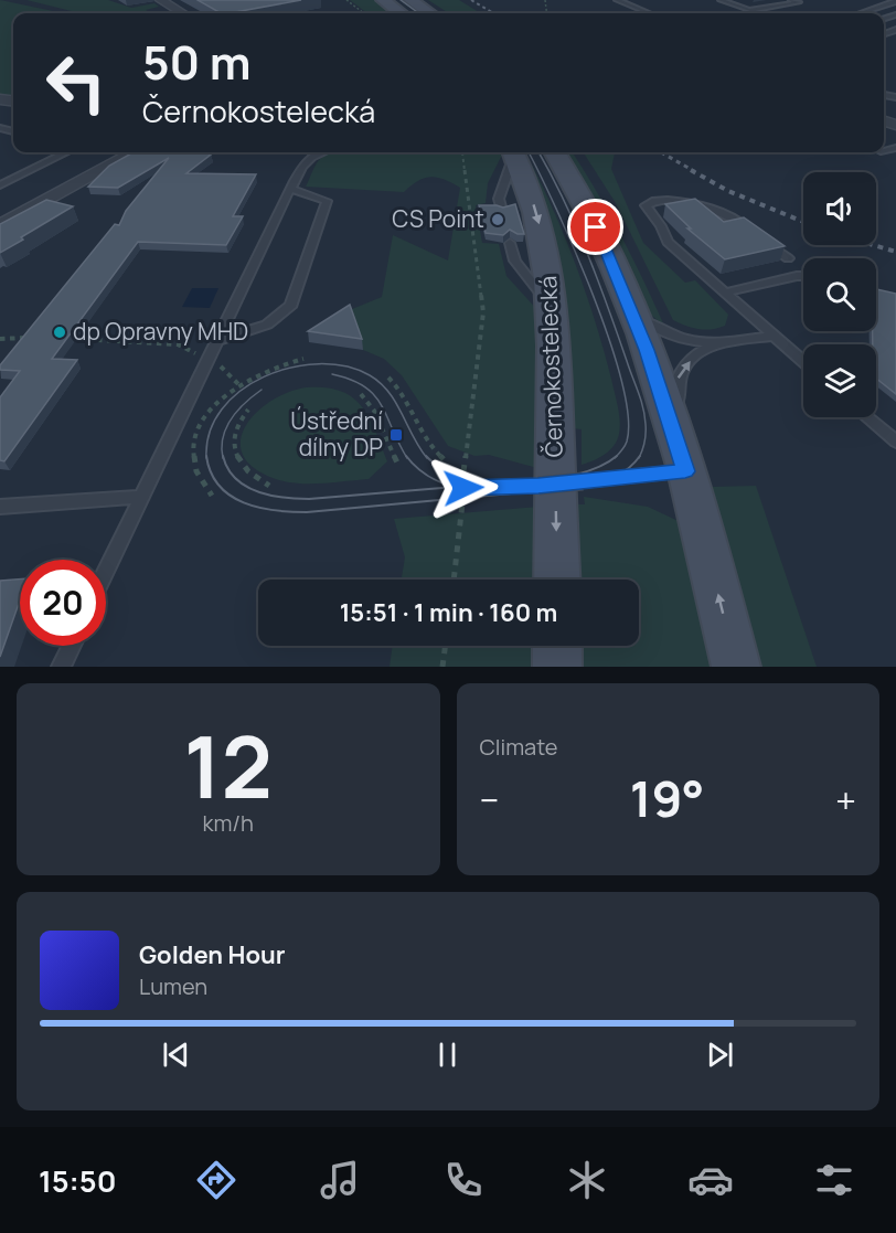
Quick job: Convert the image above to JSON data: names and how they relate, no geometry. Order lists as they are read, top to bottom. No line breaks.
{"streets":{"main road":["Černokostelecká"]},"places":{"other":["CS Point","dp Opravny MHD"],"transit":["Ústřední dílny DP"]},"page":{"turn":["50 m","Černokostelecká"],"limit":"20","trip":"15:51 · 1 min · 160 m","tile":[["12","km/h"],"Climate"],"heat":["−","19°","+"],"song":["Golden Hour","Lumen"],"tabs":"15:50"}}
